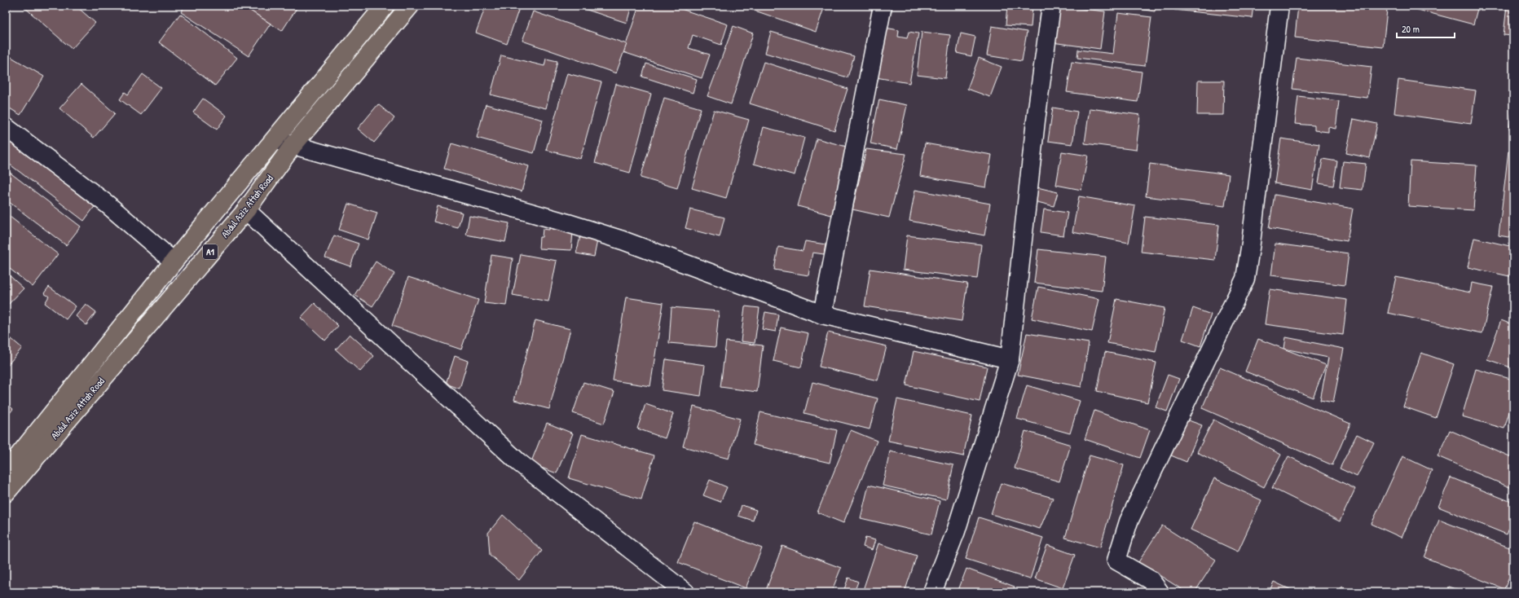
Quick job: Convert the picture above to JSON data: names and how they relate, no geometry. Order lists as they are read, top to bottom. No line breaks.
{"streets":{"highway":["Abdul Aziz Attah Road","A1"]},"scale_bar":"20 m"}
